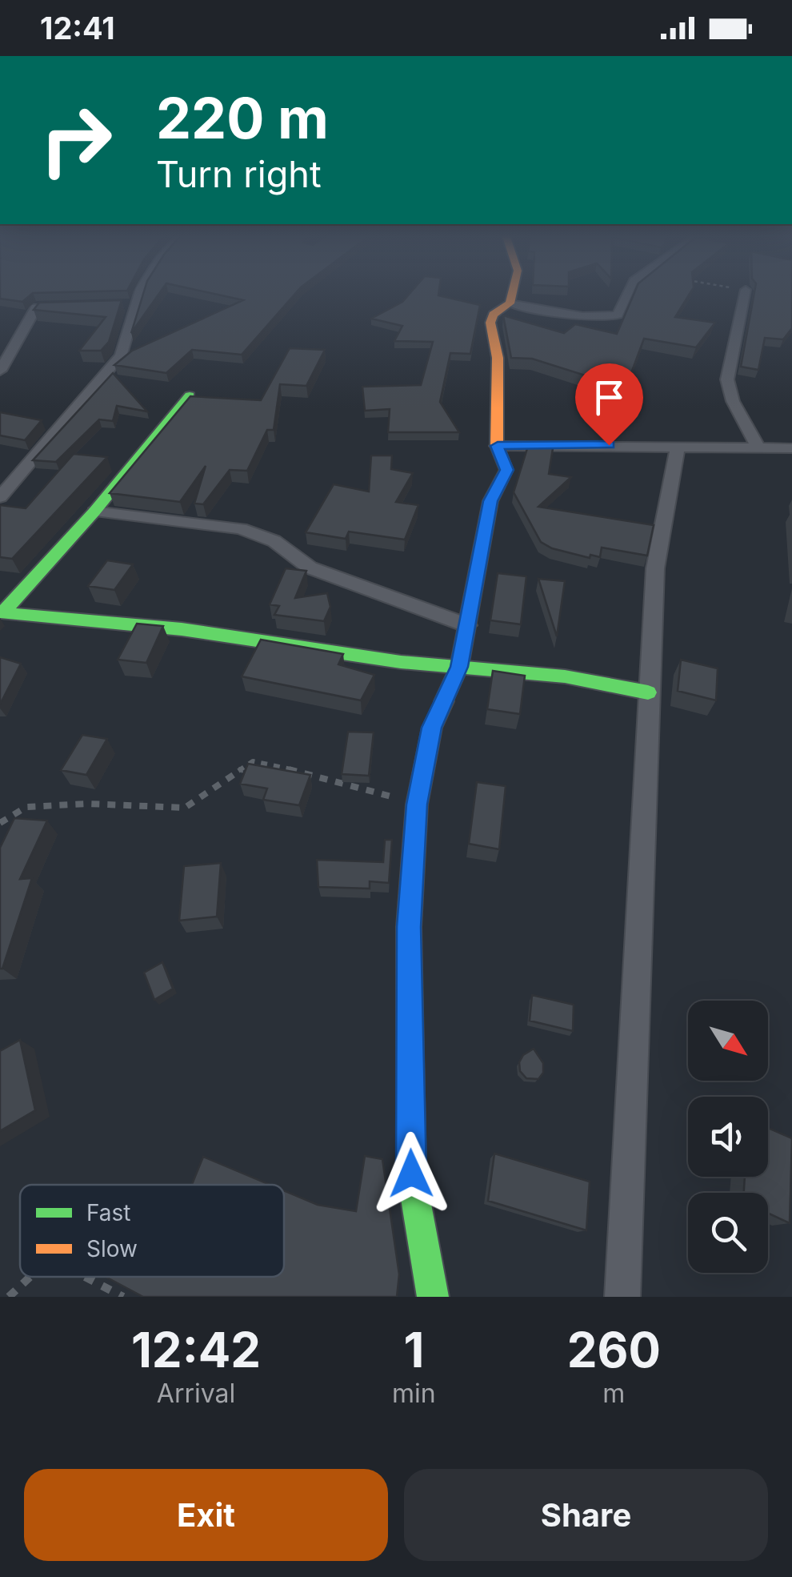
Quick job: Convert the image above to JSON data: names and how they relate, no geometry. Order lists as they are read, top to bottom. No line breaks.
{"legend":["Fast","Slow"],"north":"bottom right","page":{"status":"12:41","turn":["220 m","Turn right"],"eta":["12:42","Arrival","1","min","260","m"],"buttons":["Exit","Share"]}}
